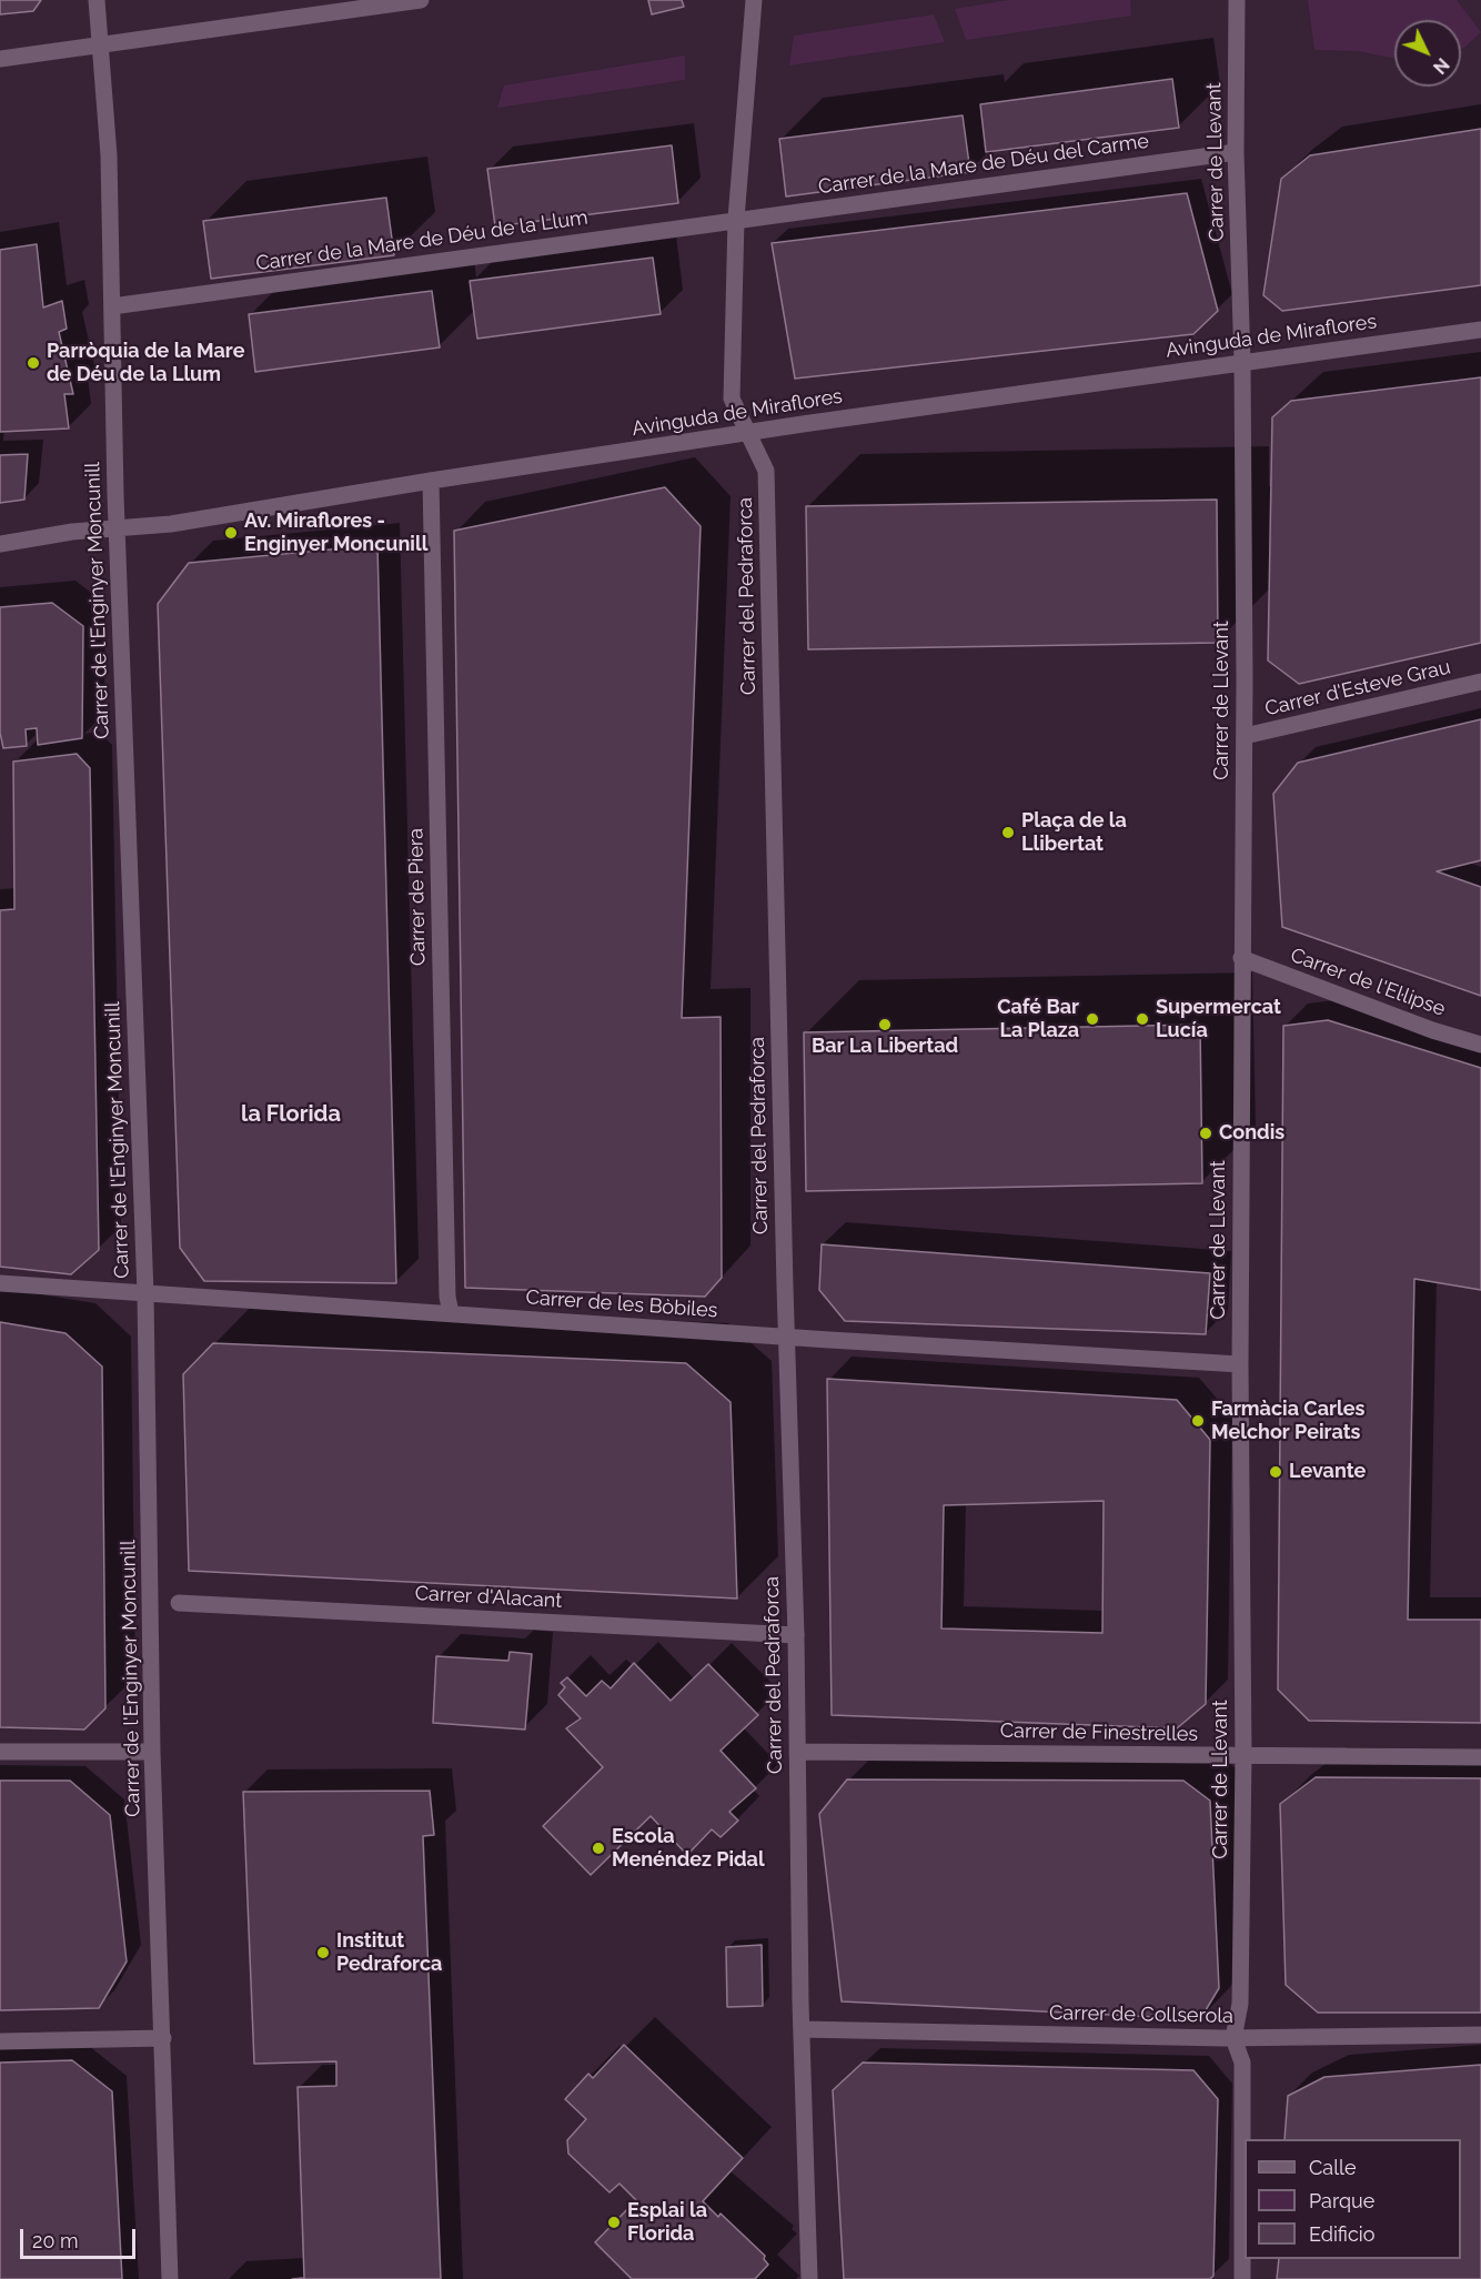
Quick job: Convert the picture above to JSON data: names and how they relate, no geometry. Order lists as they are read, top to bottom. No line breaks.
{"streets":{"street":["Carrer de Llevant","Carrer de la Mare de Déu del Carme","Carrer de la Mare de Déu de la Llum","Avinguda de Miraflores","Carrer del Pedraforca","Carrer de l'Enginyer Moncunill","Carrer d'Esteve Grau","Carrer de Piera","Carrer de l'El·lipse","Carrer de les Bòbiles","Carrer d'Alacant","Carrer de Finestrelles","Carrer de Collserola"]},"crossings":[["Carrer de Llevant","Carrer de la Mare de Déu del Carme"],["Carrer de Llevant","Avinguda de Miraflores"],["Carrer de Llevant","Carrer d'Esteve Grau"],["Carrer de Llevant","Carrer de l'El·lipse"],["Carrer de Llevant","Carrer de les Bòbiles"],["Carrer de Llevant","Carrer de Finestrelles"],["Carrer de Llevant","Carrer de Collserola"],["Carrer de la Mare de Déu del Carme","Carrer de la Mare de Déu de la Llum"],["Carrer de la Mare de Déu del Carme","Carrer del Pedraforca"],["Carrer de la Mare de Déu de la Llum","Carrer del Pedraforca"],["Carrer de la Mare de Déu de la Llum","Carrer de l'Enginyer Moncunill"],["Avinguda de Miraflores","Carrer del Pedraforca"],["Avinguda de Miraflores","Carrer de l'Enginyer Moncunill"],["Avinguda de Miraflores","Carrer de Piera"],["Carrer del Pedraforca","Carrer de les Bòbiles"],["Carrer del Pedraforca","Carrer d'Alacant"],["Carrer del Pedraforca","Carrer de Finestrelles"],["Carrer del Pedraforca","Carrer de Collserola"],["Carrer de l'Enginyer Moncunill","Carrer de les Bòbiles"],["Carrer de Piera","Carrer de les Bòbiles"]],"districts":["la Florida"],"places":["Parròquia de la Mare de Déu de la Llum","Av. Miraflores - Enginyer Moncunill","Plaça de la Llibertat","Café Bar La Plaza","Supermercat Lucía","Bar La Libertad","Condis","Farmàcia Carles Melchor Peirats","Levante","Escola Menéndez Pidal","Institut Pedraforca","Esplai la Florida"],"legend":["Calle","Parque","Edificio"],"scale_bar":"20 m","north":"bottom right"}
